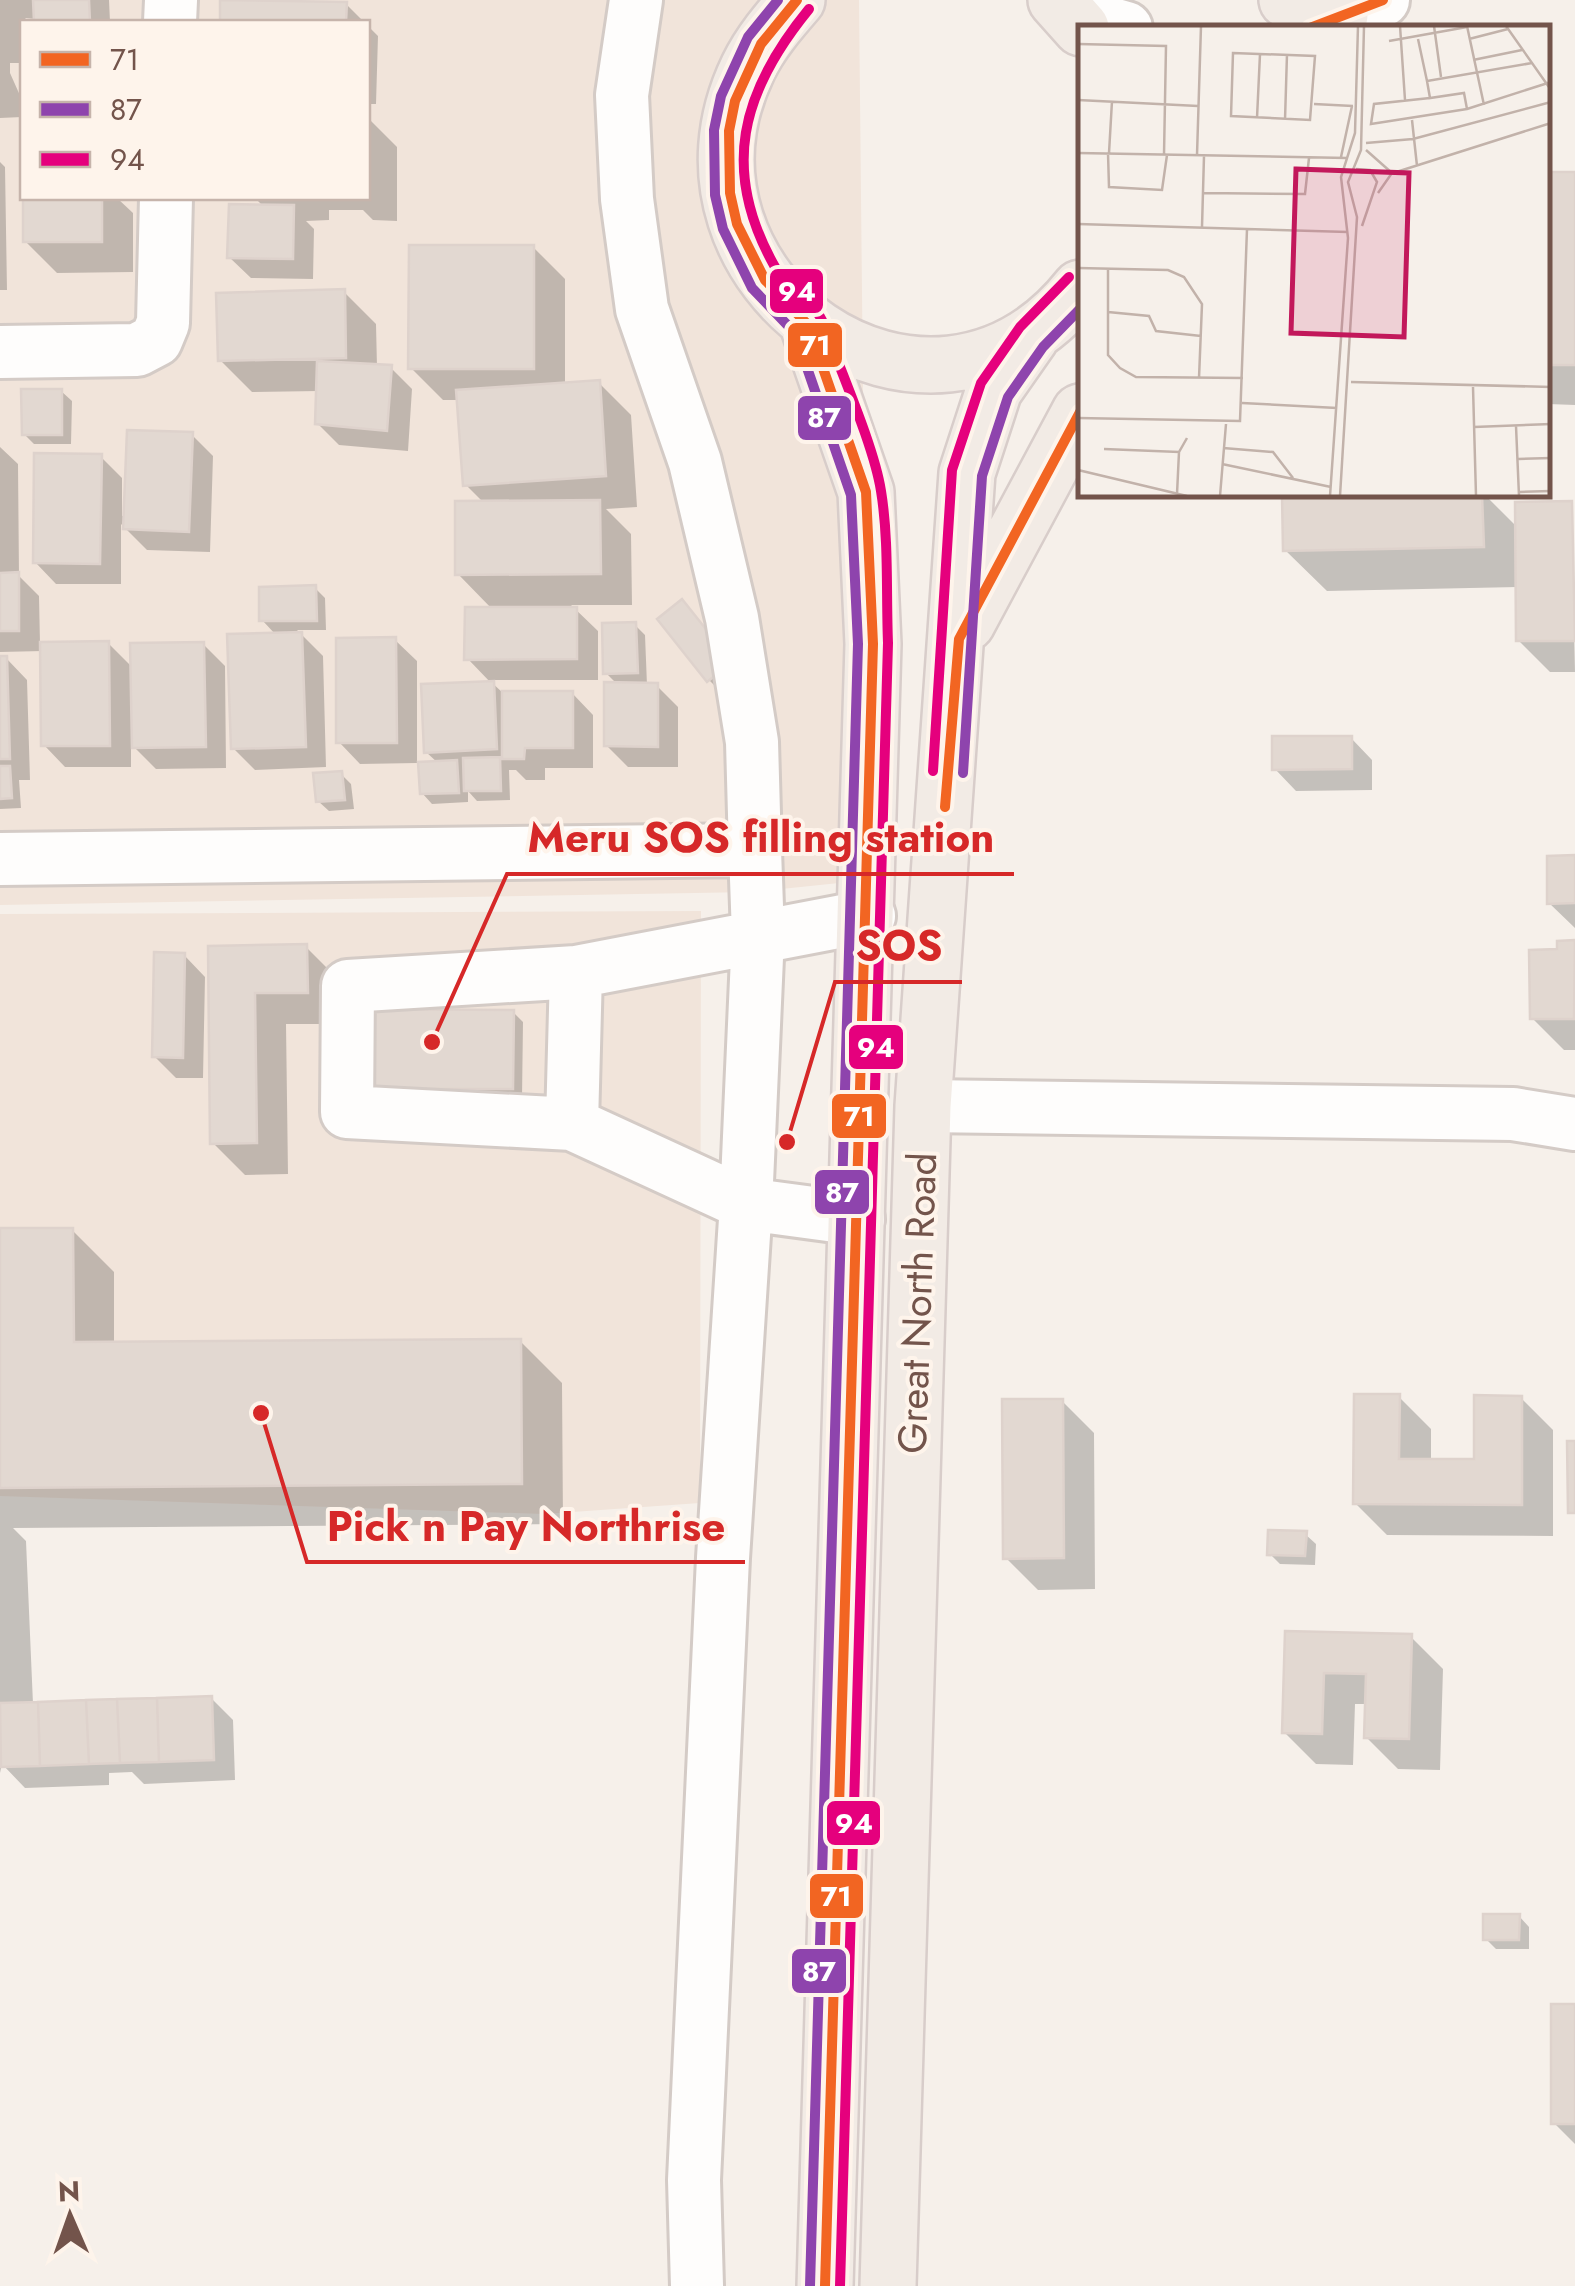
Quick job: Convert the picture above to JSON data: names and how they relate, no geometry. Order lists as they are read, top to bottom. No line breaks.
{"streets":{"main road":["Great North Road"]},"places":["Meru SOS filling station","SOS","Pick n Pay Northrise"],"lines":["transit line 71","transit line 87","transit line 94"],"legend":["71","87","94"],"north":"top"}
